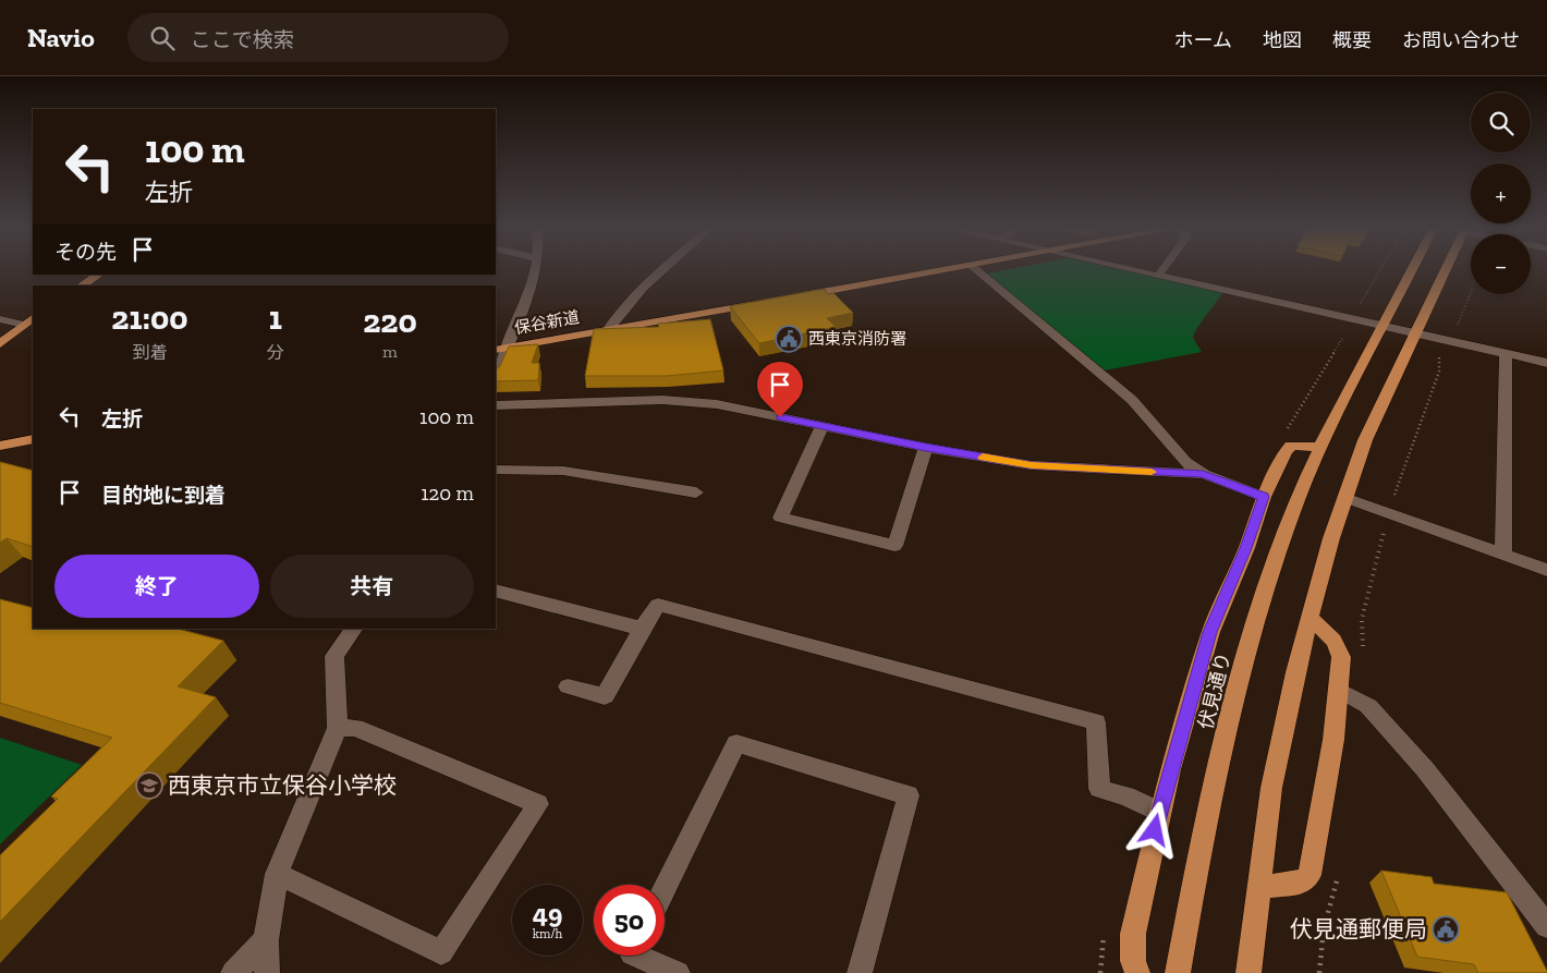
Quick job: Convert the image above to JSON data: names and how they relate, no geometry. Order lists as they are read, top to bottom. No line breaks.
{"streets":{"main road":["保谷新道","伏見通り"]},"places":{"public building":["西東京消防署","伏見通郵便局"],"school or university":["西東京市立保谷小学校"]},"page":{"header":"Navio","search":"ここで検索","nav":["ホーム","地図","概要","お問い合わせ"],"map_buttons":["+","−"],"turn":["100 m","左折"],"then":"その先","eta":["21:00","到着","1","分","220","m"],"list":[{"name":"左折","value":"100 m"},{"name":"目的地に到着","value":"120 m"}],"buttons":["終了","共有"],"speed":"49 km/h","limit":"50"}}
